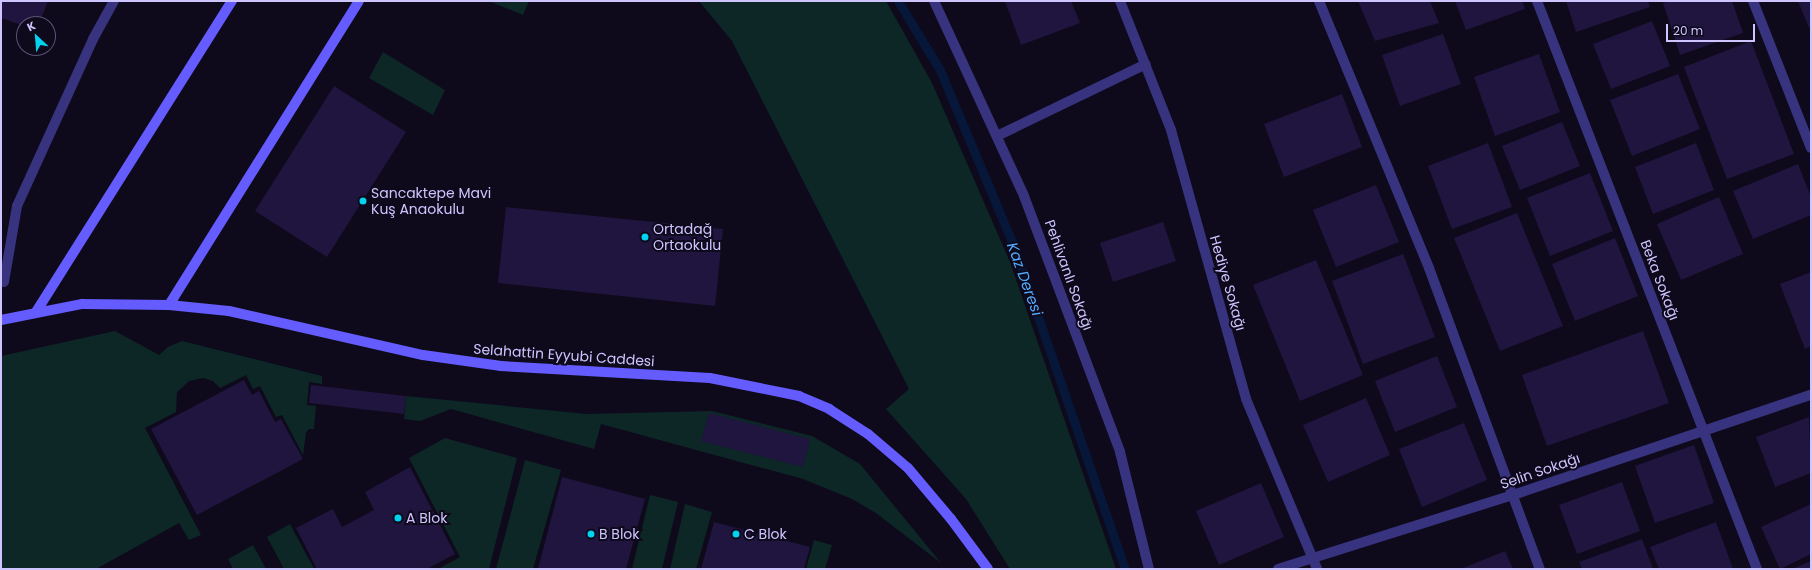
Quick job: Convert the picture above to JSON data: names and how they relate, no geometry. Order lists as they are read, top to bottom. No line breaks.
{"streets":{"main road":["Selahattin Eyyubi Caddesi"],"street":["Pehlivanlı Sokağı","Beka Sokağı","Hediye Sokağı","Selin Sokağı"]},"crossings":[["Beka Sokağı","Selin Sokağı"],["Hediye Sokağı","Selin Sokağı"]],"water":["Kaz Deresi"],"places":["Sancaktepe Mavi Kuş Anaokulu","Ortadağ Ortaokulu","A Blok","B Blok","C Blok"],"scale_bar":"20 m","north":"top left"}
